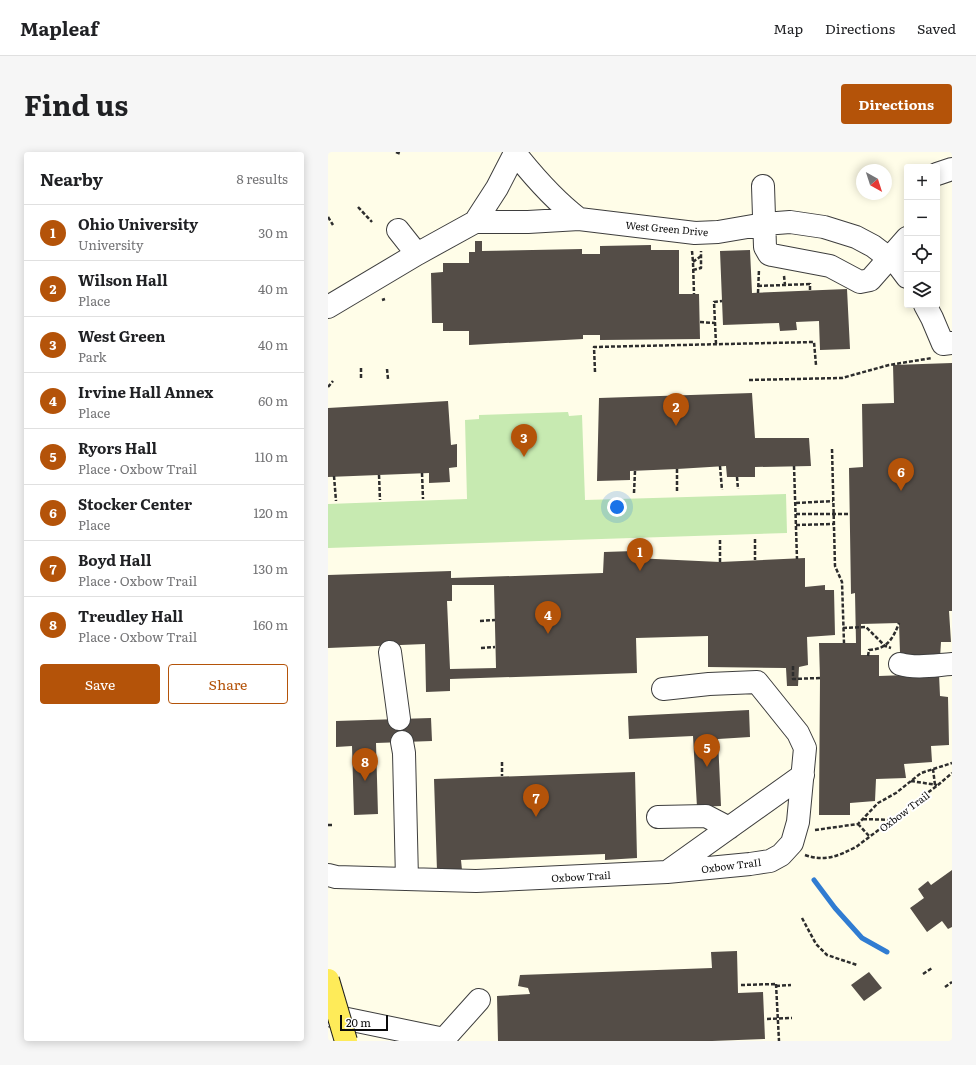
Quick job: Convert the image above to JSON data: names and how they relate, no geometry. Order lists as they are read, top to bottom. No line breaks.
{"streets":{"street":["West Green Drive","Oxbow Trail","Oxbow TraIl"]},"crossings":[["Oxbow Trail","Oxbow TraIl"]],"scale_bar":"20 m","north":"bottom right","page":{"header":"Mapleaf","nav":["Map","Directions","Saved"],"title":"Find us","buttons":["Directions",["Save","Share"]],"heading":["Nearby","8 results"],"map_buttons":["+","−"],"list":[{"mark":"1","name":"Ohio University","note":"University","value":"30 m"},{"mark":"2","name":"Wilson Hall","note":"Place","value":"40 m"},{"mark":"3","name":"West Green","note":"Park","value":"40 m"},{"mark":"4","name":"Irvine Hall Annex","note":"Place","value":"60 m"},{"mark":"5","name":"Ryors Hall","note":"Place · Oxbow Trail","value":"110 m"},{"mark":"6","name":"Stocker Center","note":"Place","value":"120 m"},{"mark":"7","name":"Boyd Hall","note":"Place · Oxbow Trail","value":"130 m"},{"mark":"8","name":"Treudley Hall","note":"Place · Oxbow Trail","value":"160 m"}],"pins":["2","3","6","1","4","5","8","7"],"scale":"20 m"}}
